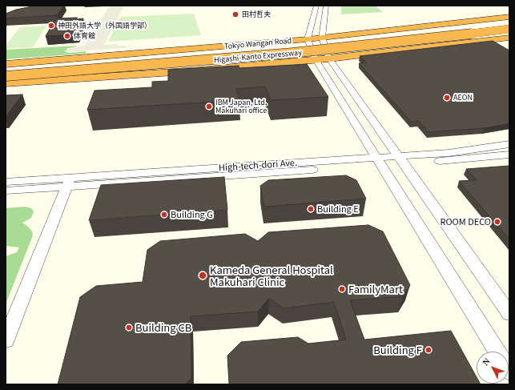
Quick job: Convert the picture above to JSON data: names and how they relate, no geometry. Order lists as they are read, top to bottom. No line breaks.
{"streets":{"highway":["Tokyo Wangan Road","Higashi-Kanto Expressway"],"street":["High-tech-dori Ave."]},"places":["田村哲夫","神田外語大学（外国語学部）","体育館","AEON","IBM Japan, Ltd. Makuhari office","Building E","Building G","ROOM DECO","Kameda General Hospital Makuhari Clinic","FamilyMart","Building CB","Building F"],"north":"top left"}
